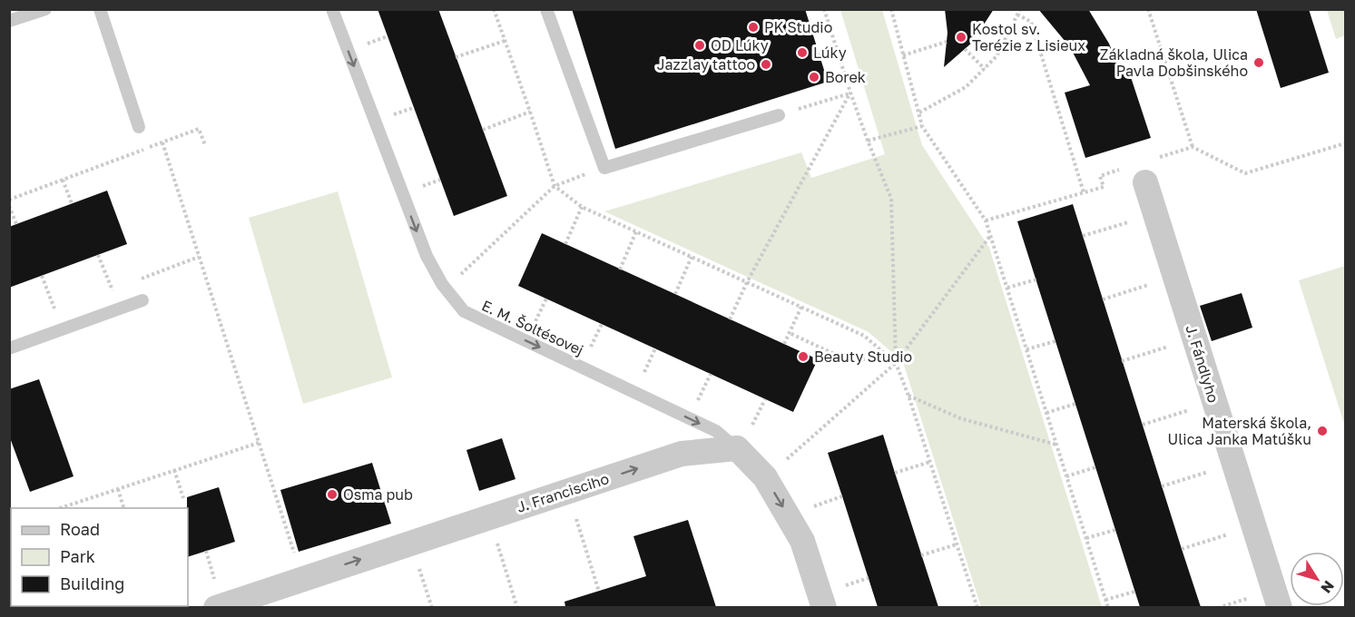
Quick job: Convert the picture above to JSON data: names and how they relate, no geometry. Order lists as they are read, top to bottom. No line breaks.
{"streets":{"street":["J. Fándlyho","J. Francisciho"],"lane":["E. M. Šoltésovej"]},"crossings":[["E. M. Šoltésovej","J. Francisciho"]],"one_way":["E. M. Šoltésovej","J. Francisciho"],"places":["PK Studio","Kostol sv. Terézie z Lisieux","OD Lúky","Lúky","Základná škola, Ulica Pavla Dobšinského","Jazzlay tattoo","Borek","Beauty Studio","Materská škola, Ulica Janka Matúšku","Osma pub"],"legend":["Road","Park","Building"],"north":"bottom right"}
